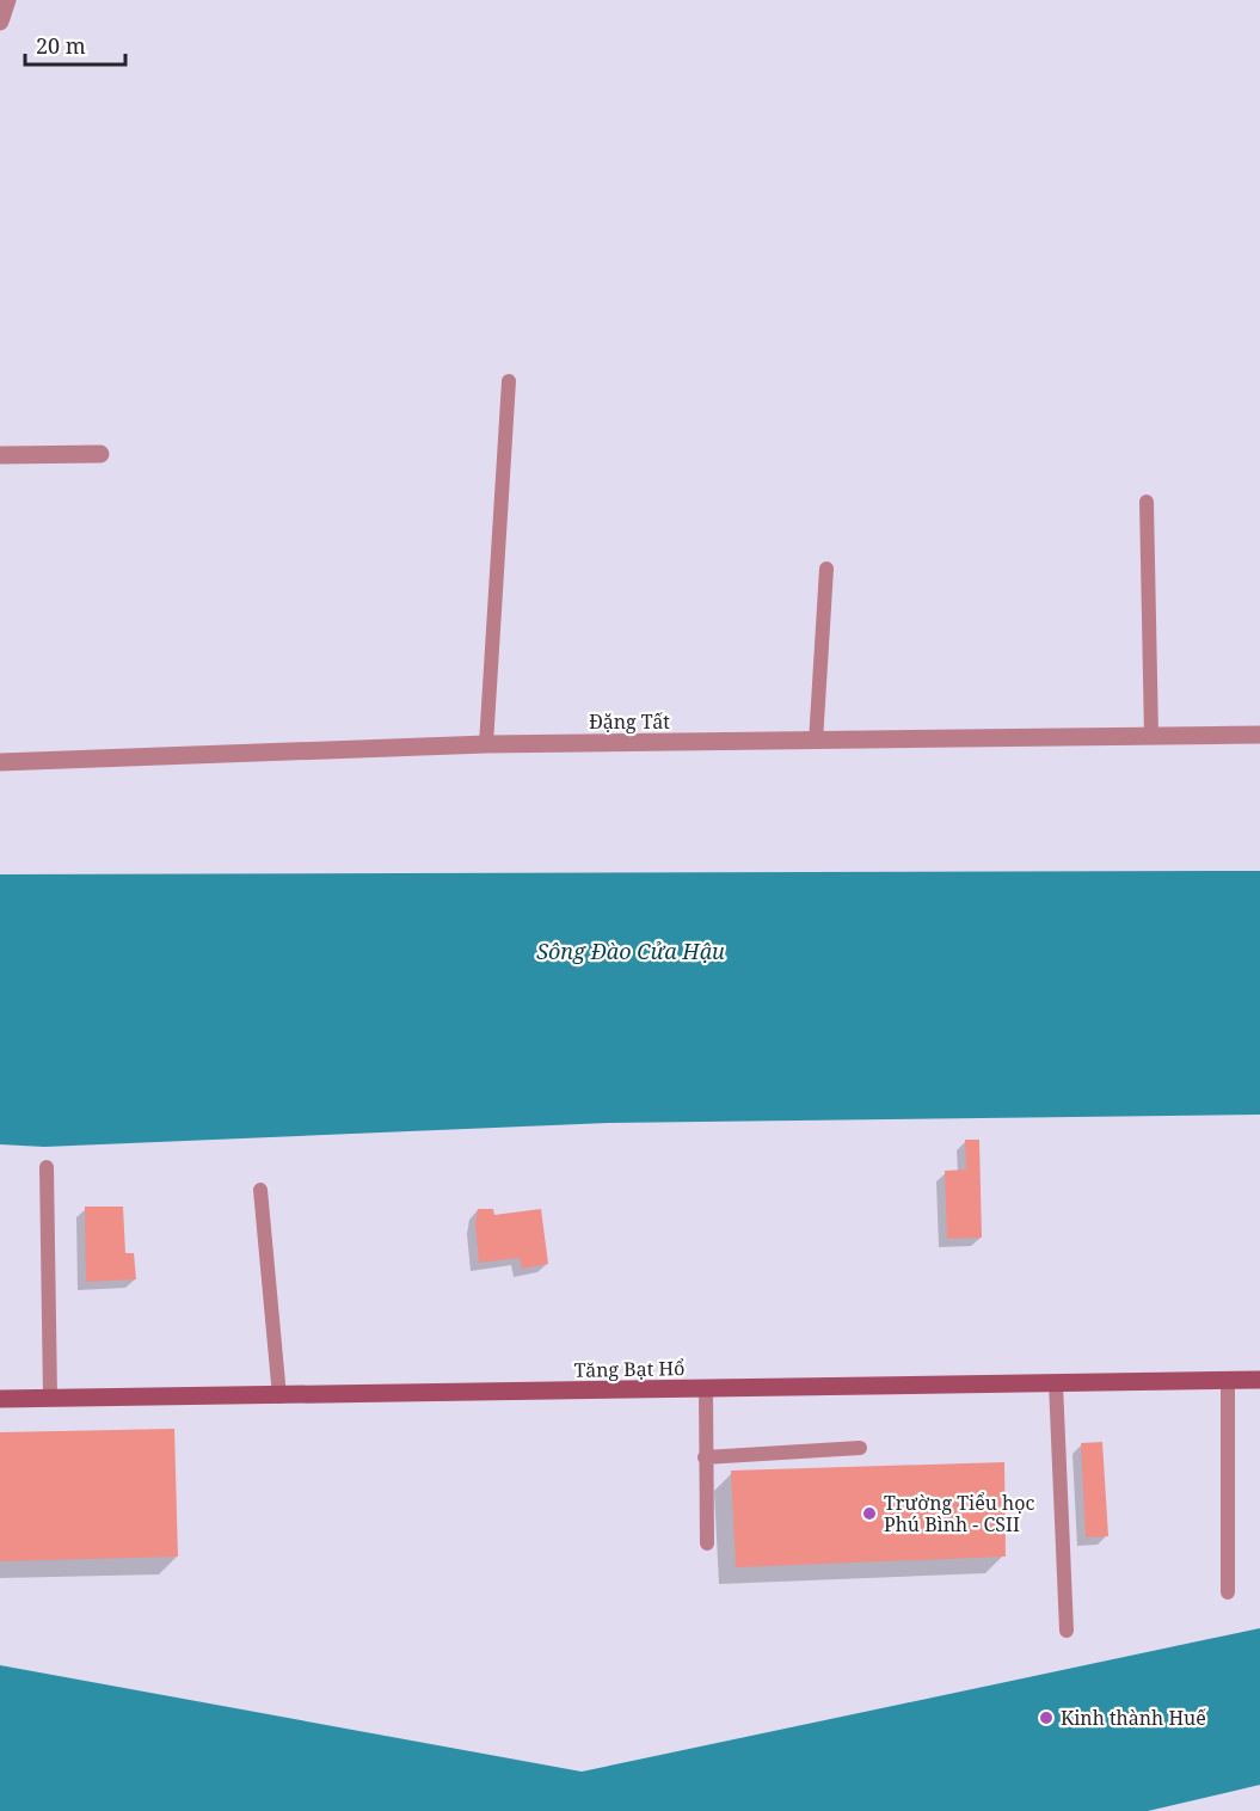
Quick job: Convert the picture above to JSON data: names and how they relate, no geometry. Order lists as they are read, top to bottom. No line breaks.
{"streets":{"main road":["Tăng Bạt Hổ"],"street":["Đặng Tất"]},"water":["Sông Đào Cửa Hậu"],"places":["Trường Tiểu học Phú Bình - CSII","Kinh thành Huế"],"scale_bar":"20 m"}
